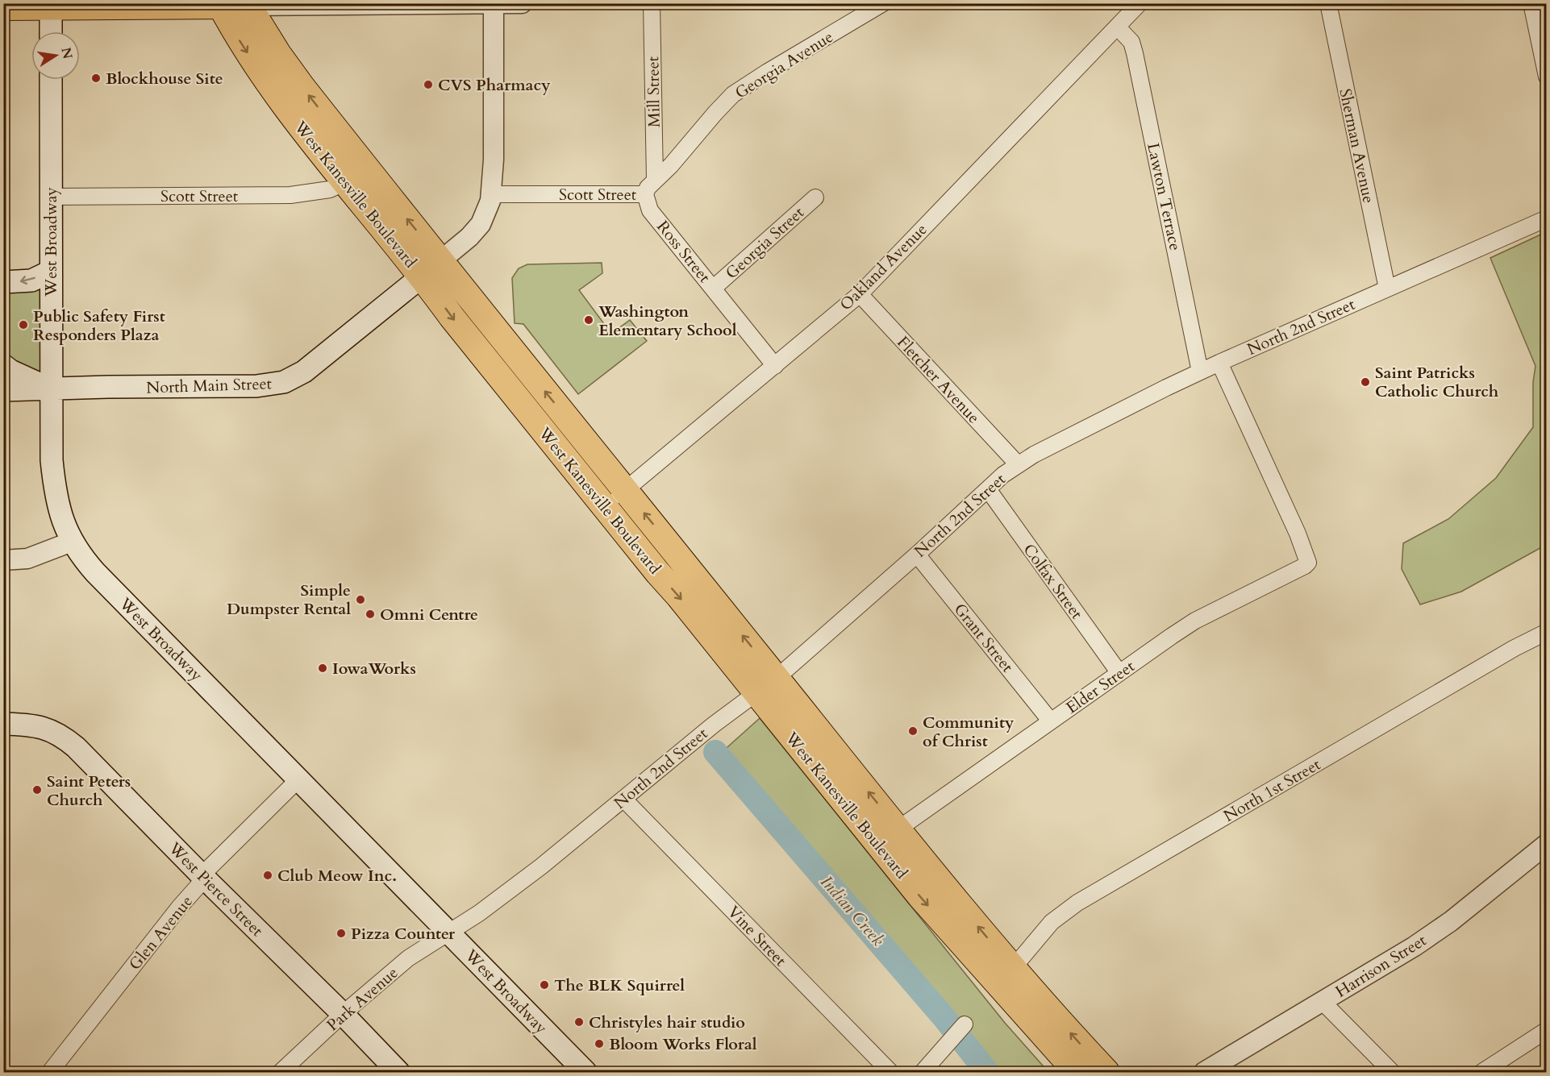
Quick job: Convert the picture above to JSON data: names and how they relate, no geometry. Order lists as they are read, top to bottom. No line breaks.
{"streets":{"main road":["West Kanesville Boulevard","West Broadway","North Main Street","West Pierce Street"],"street":["Georgia Avenue","Mill Street","Sherman Avenue","Scott Street","Lawton Terrace","Georgia Street","Ross Street","Oakland Avenue","North 2nd Street","Fletcher Avenue","Colfax Street","Grant Street","Elder Street","North 1st Street","Glen Avenue","Vine Street","Harrison Street","Park Avenue"]},"crossings":[["Georgia Avenue","Mill Street"],["Sherman Avenue","North 2nd Street"],["West Kanesville Boulevard","Scott Street"],["West Kanesville Boulevard","Oakland Avenue"],["West Kanesville Boulevard","North 2nd Street"],["West Kanesville Boulevard","North Main Street"],["West Kanesville Boulevard","Elder Street"],["West Kanesville Boulevard","North 1st Street"],["Scott Street","West Broadway"],["Scott Street","Ross Street"],["Lawton Terrace","Oakland Avenue"],["Lawton Terrace","North 2nd Street"],["West Broadway","North 2nd Street"],["West Broadway","North Main Street"],["West Broadway","Glen Avenue"],["West Broadway","Park Avenue"],["Georgia Street","Ross Street"],["Ross Street","Oakland Avenue"],["Oakland Avenue","Fletcher Avenue"],["North 2nd Street","Fletcher Avenue"],["North 2nd Street","Colfax Street"],["North 2nd Street","Grant Street"],["North 2nd Street","Elder Street"],["North 2nd Street","Vine Street"],["North 2nd Street","Park Avenue"],["Colfax Street","Elder Street"],["Grant Street","Elder Street"],["West Pierce Street","Glen Avenue"],["West Pierce Street","Park Avenue"]],"water":["Indian Creek"],"places":["Blockhouse Site","CVS Pharmacy","Washington Elementary School","Public Safety First Responders Plaza","Saint Patricks Catholic Church","Simple Dumpster Rental","Omni Centre","IowaWorks","Community of Christ","Saint Peters Church","Club Meow Inc.","Pizza Counter","The BLK Squirrel","Christyles hair studio","Bloom Works Floral"],"north":"right"}
